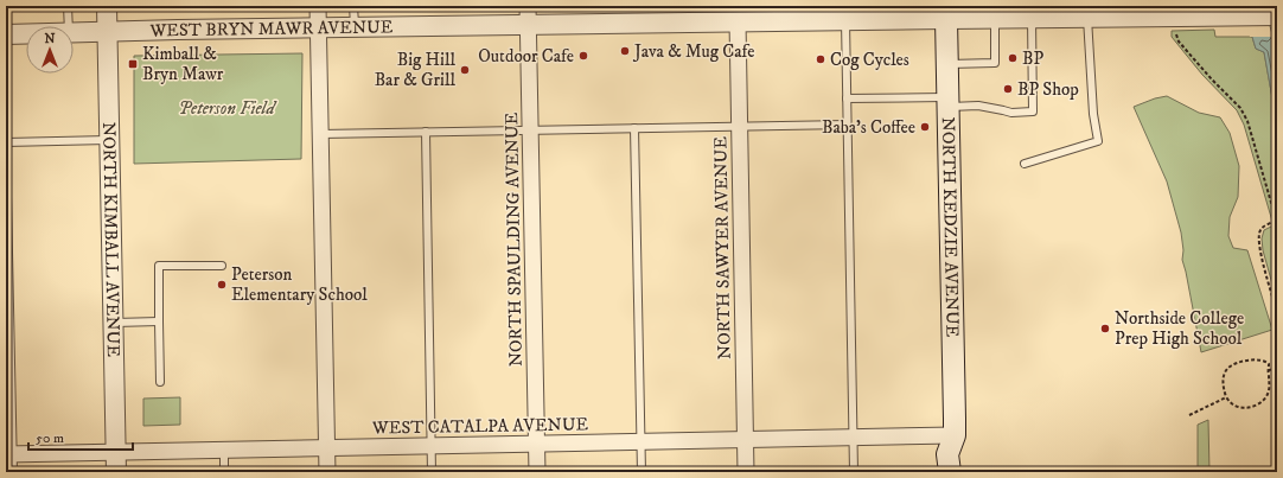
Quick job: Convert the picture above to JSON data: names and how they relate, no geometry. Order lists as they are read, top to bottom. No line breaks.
{"streets":{"main road":["NORTH KEDZIE AVENUE"],"street":["WEST BRYN MAWR AVENUE","NORTH KIMBALL AVENUE","NORTH SPAULDING AVENUE","NORTH SAWYER AVENUE","WEST CATALPA AVENUE"]},"crossings":[["WEST BRYN MAWR AVENUE","NORTH KEDZIE AVENUE"],["WEST BRYN MAWR AVENUE","NORTH KIMBALL AVENUE"],["WEST BRYN MAWR AVENUE","NORTH SPAULDING AVENUE"],["WEST BRYN MAWR AVENUE","NORTH SAWYER AVENUE"],["NORTH KEDZIE AVENUE","WEST CATALPA AVENUE"],["NORTH KIMBALL AVENUE","WEST CATALPA AVENUE"],["NORTH SPAULDING AVENUE","WEST CATALPA AVENUE"],["NORTH SAWYER AVENUE","WEST CATALPA AVENUE"]],"parks":["Peterson Field"],"places":{"other":["Java & Mug Cafe","Outdoor Cafe","BP","Cog Cycles","Big Hill Bar & Grill","BP Shop","Baba’s Coffee","Peterson Elementary School","Northside College Prep High School"],"transit":["Kimball & Bryn Mawr"]},"scale_bar":"50 m","north":"top"}
